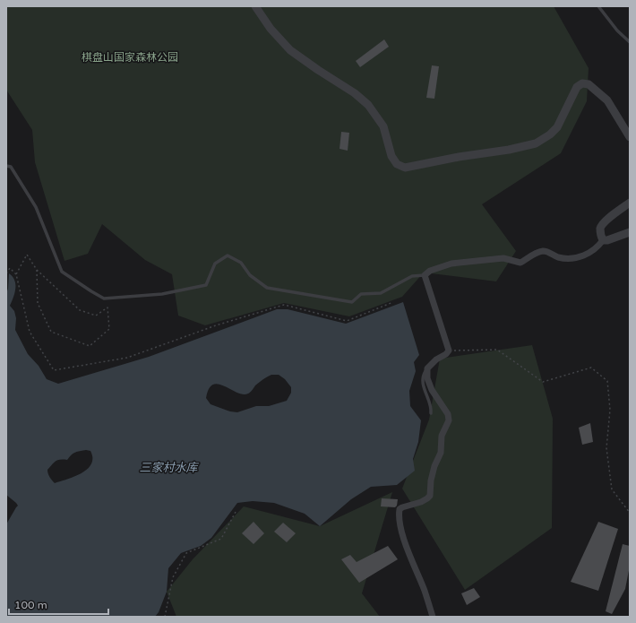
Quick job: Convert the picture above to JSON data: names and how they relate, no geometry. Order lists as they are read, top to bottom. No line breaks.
{"water":["三家村水库"],"parks":["棋盘山国家森林公园"],"scale_bar":"100 m"}
